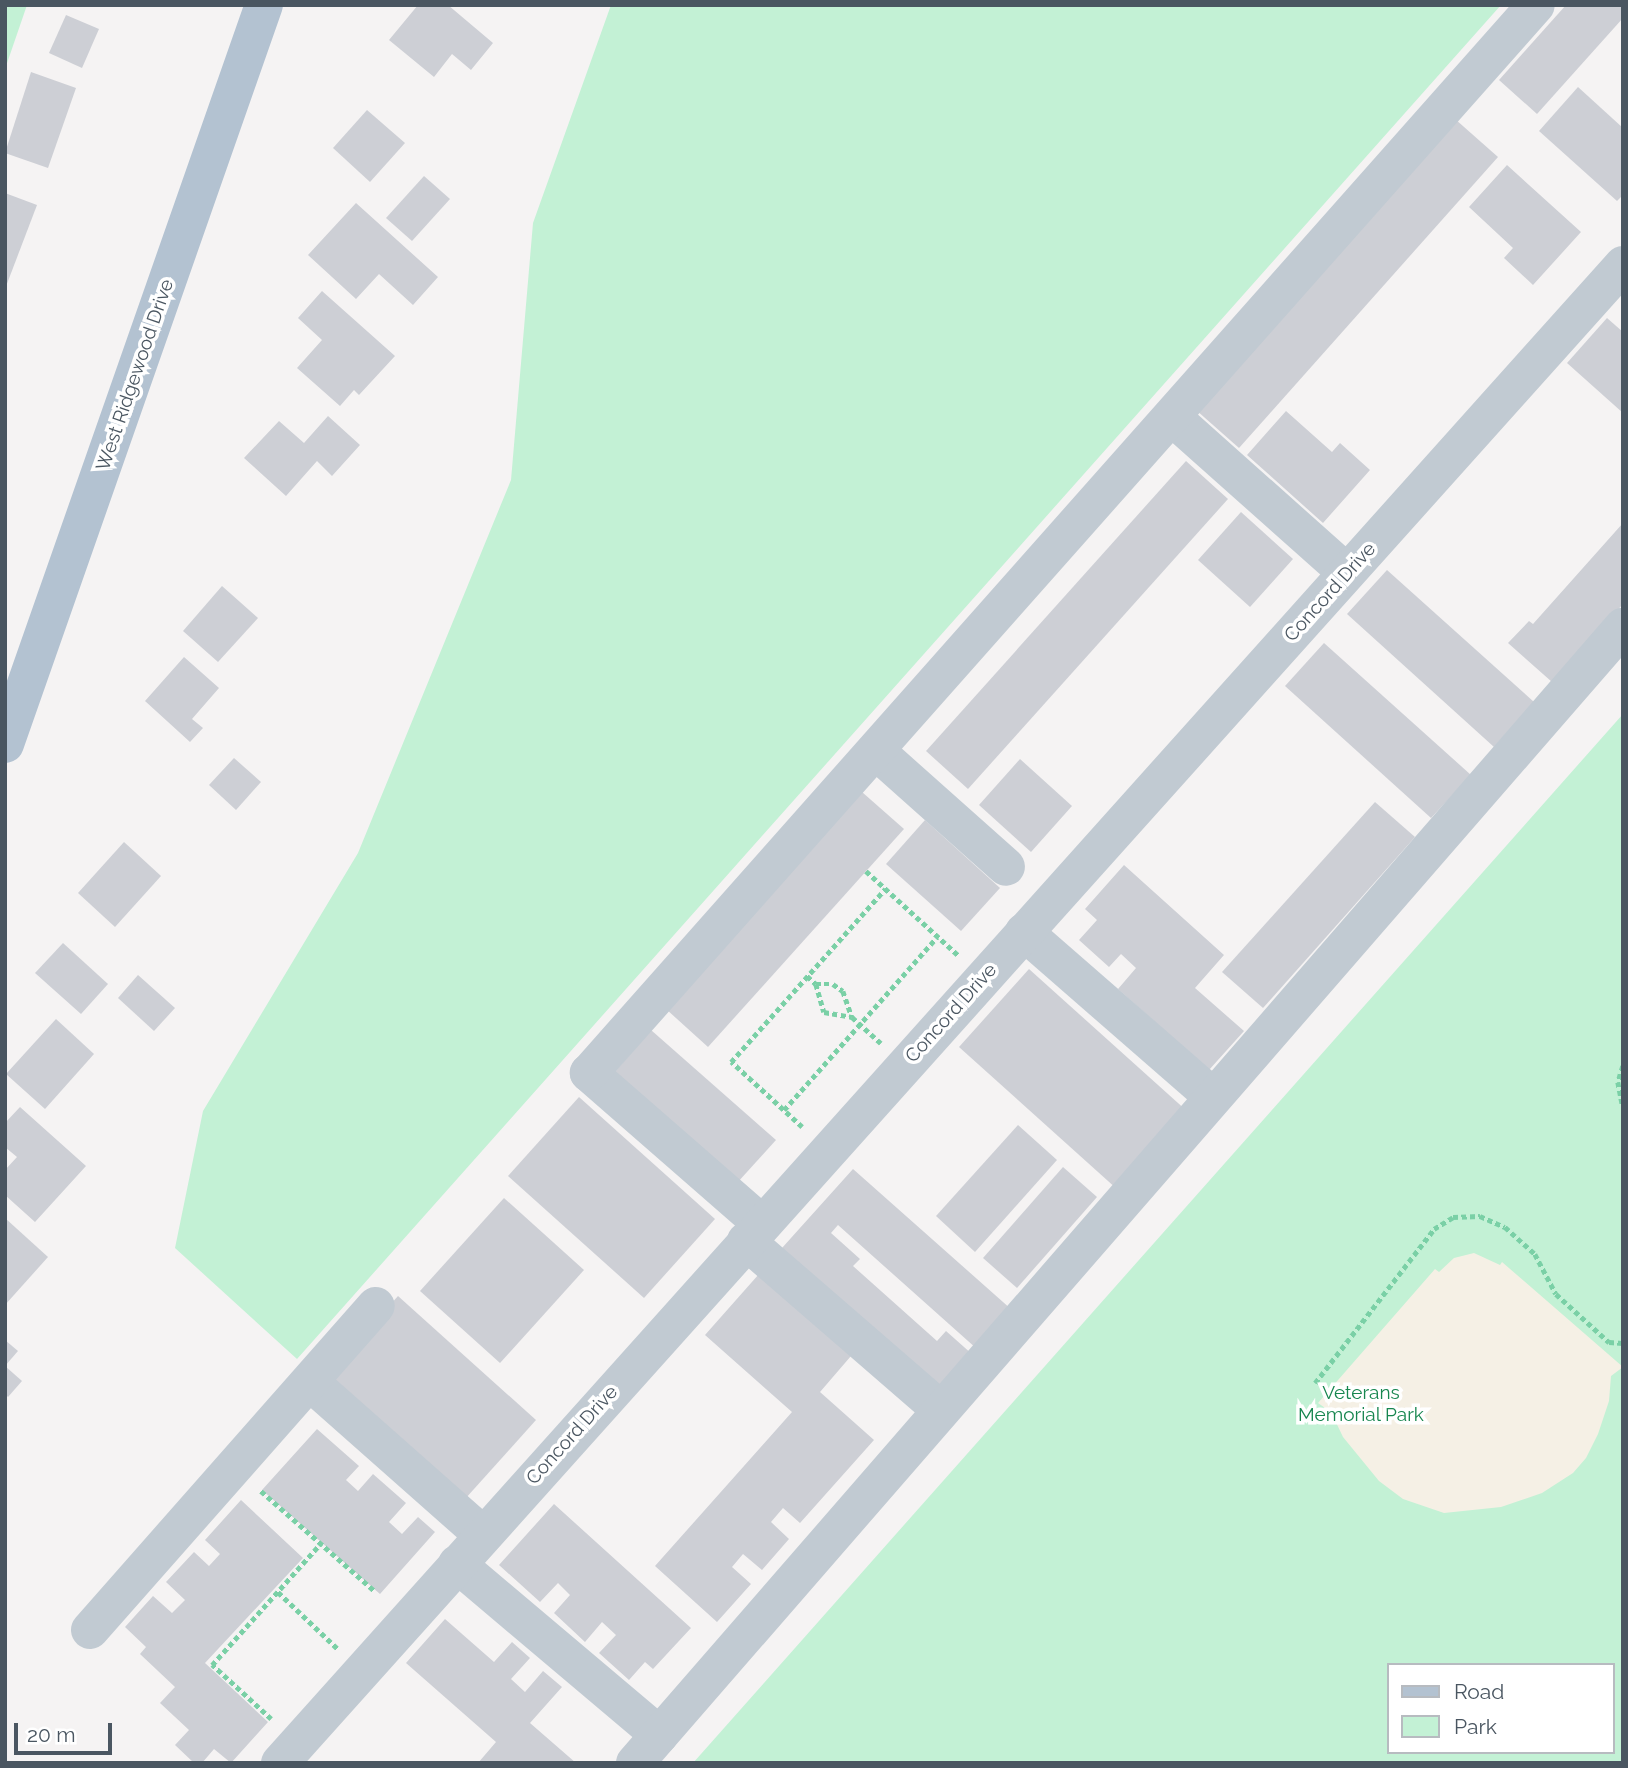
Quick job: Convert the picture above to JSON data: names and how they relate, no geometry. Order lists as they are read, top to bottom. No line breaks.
{"streets":{"main road":["West Ridgewood Drive"],"street":["Concord Drive"]},"parks":["Veterans Memorial Park"],"legend":["Road","Park"],"scale_bar":"20 m"}
